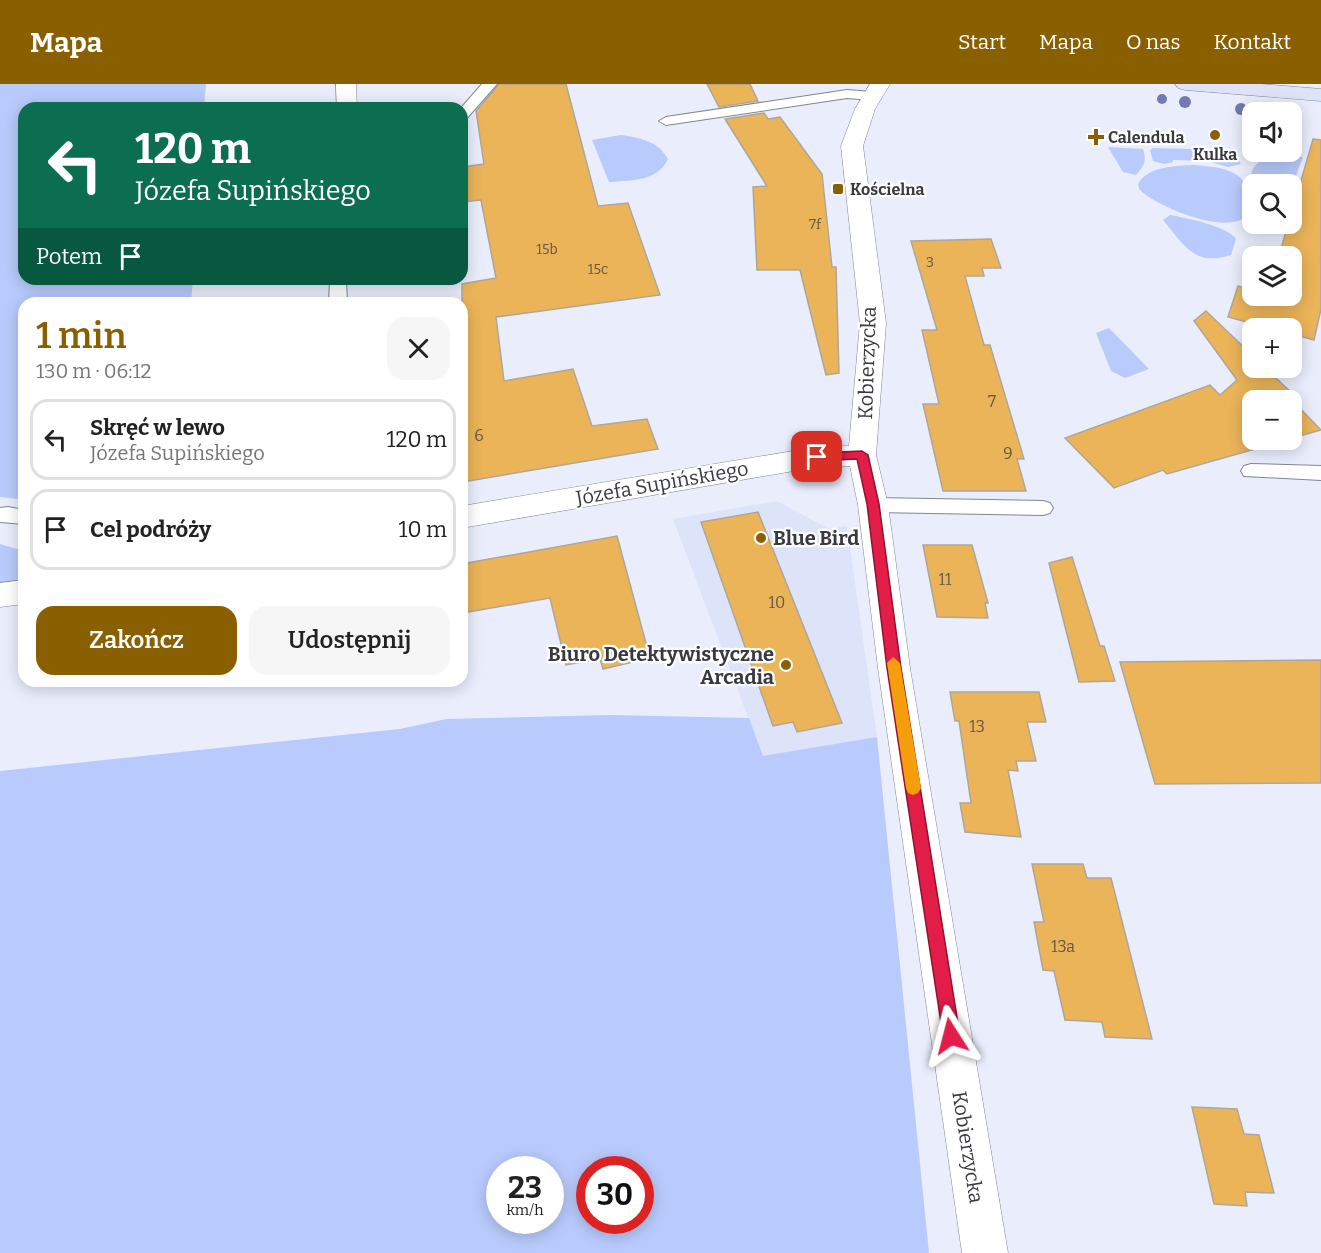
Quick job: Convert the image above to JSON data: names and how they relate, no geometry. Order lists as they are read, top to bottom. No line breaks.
{"streets":{"street":["Kobierzycka","Józefa Supińskiego"]},"crossings":[["Kobierzycka","Józefa Supińskiego"]],"places":{"other":["Kulka","Blue Bird","Biuro Detektywistyczne Arcadia"],"health":["Calendula"],"transit":["Kościelna"]},"house_numbers":["7f","15b","3","15c","7","6","9","11","10","13","13a"],"page":{"header":"Mapa","nav":["Start","Mapa","O nas","Kontakt"],"map_buttons":["+","−"],"turn":["120 m","Józefa Supińskiego"],"then":"Potem","heading":["1 min","130 m · 06:12"],"list":[{"name":"Skręć w lewo","note":"Józefa Supińskiego","value":"120 m"},{"name":"Cel podróży","value":"10 m"}],"buttons":["Zakończ","Udostępnij"],"speed":"23 km/h","limit":"30"}}
